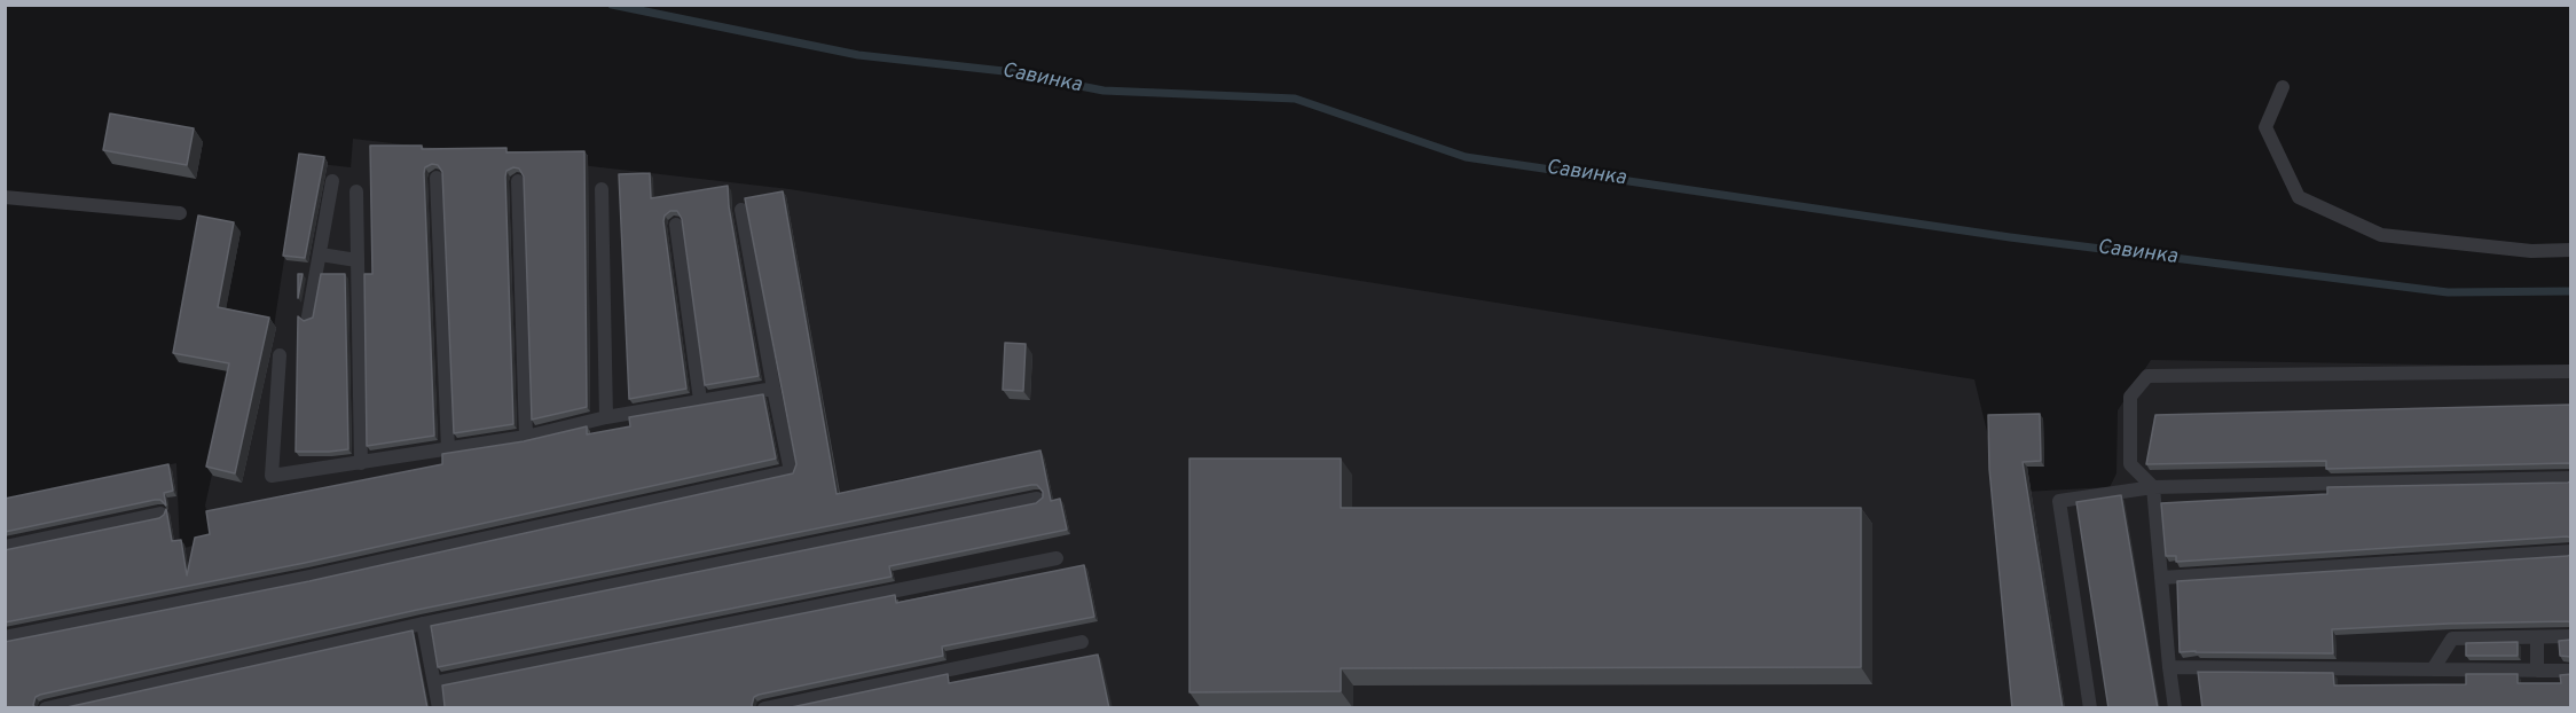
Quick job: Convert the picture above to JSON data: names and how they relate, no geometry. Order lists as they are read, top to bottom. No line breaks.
{"water":["Савинка"]}
